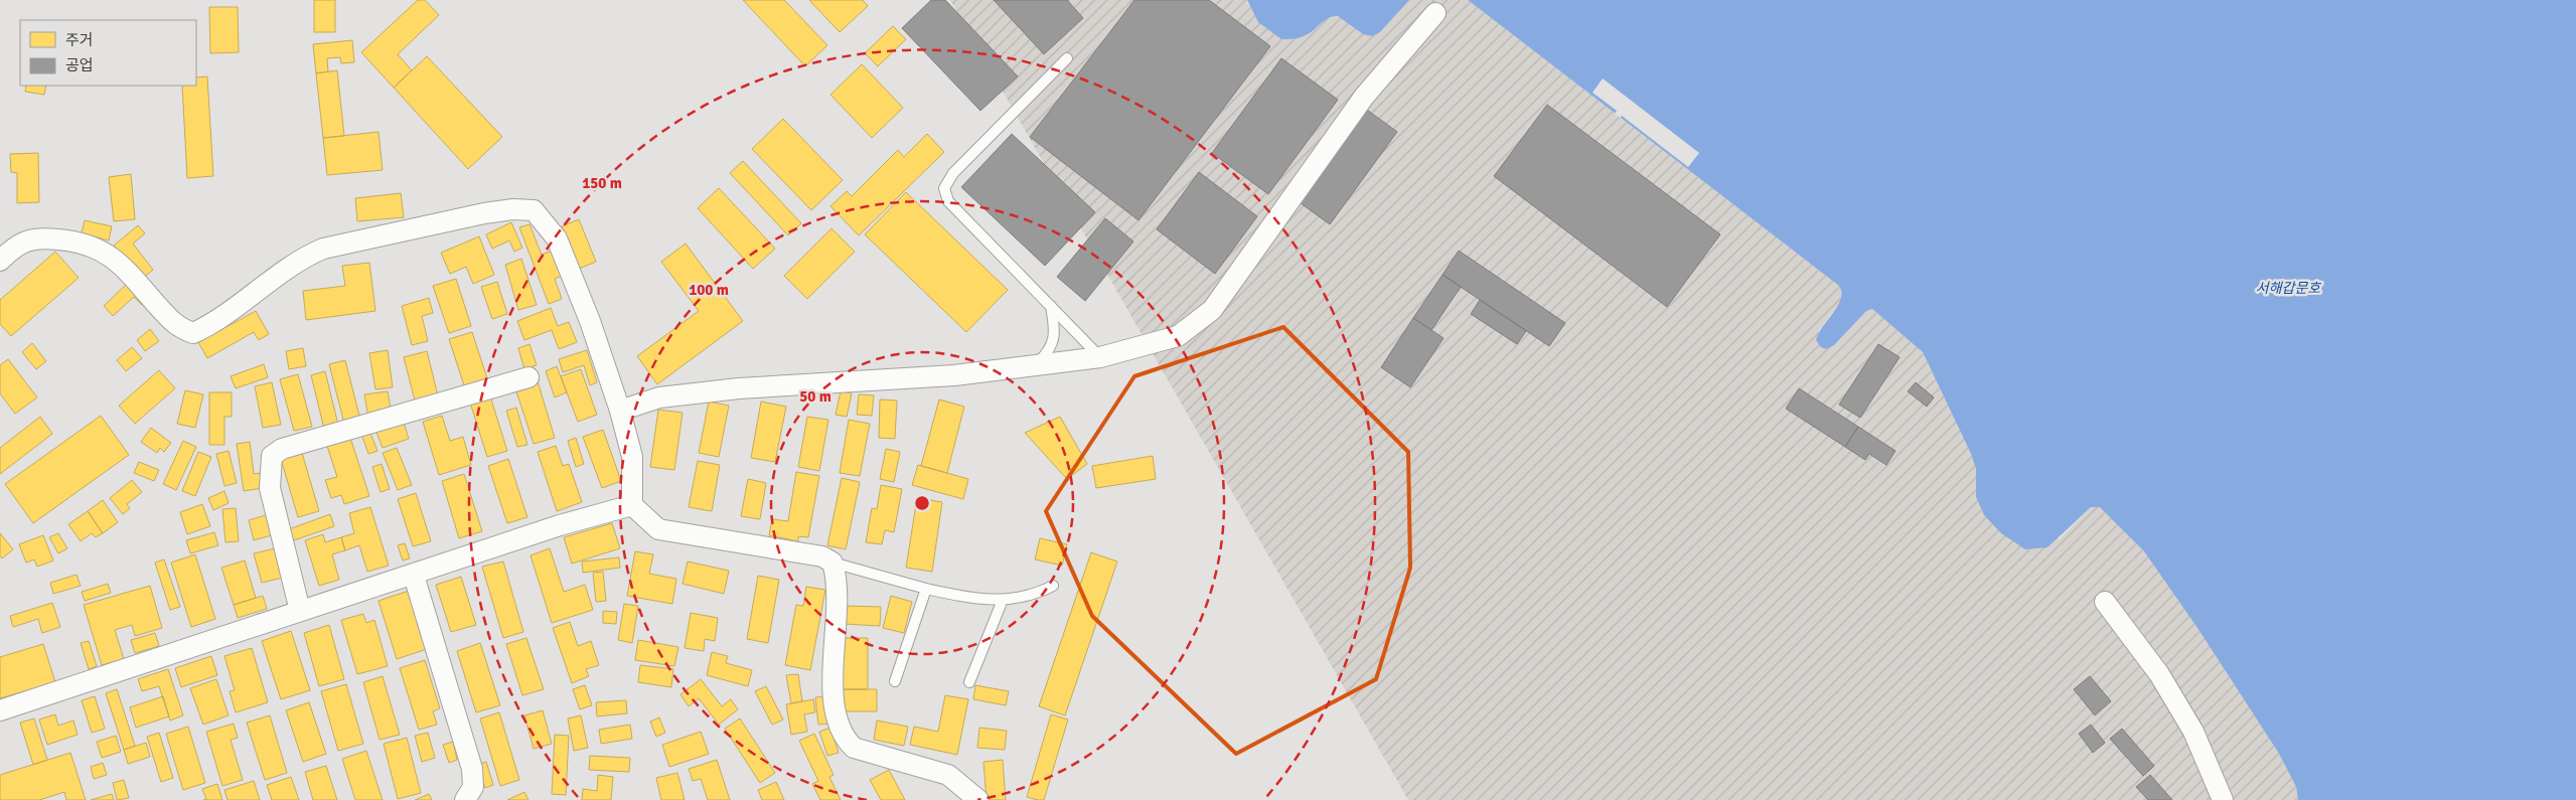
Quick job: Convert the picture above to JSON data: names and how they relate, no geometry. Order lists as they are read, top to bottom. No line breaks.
{"water":["서해갑문호"],"legend":["주거","공업"],"rings":["150 m","100 m","50 m"]}
